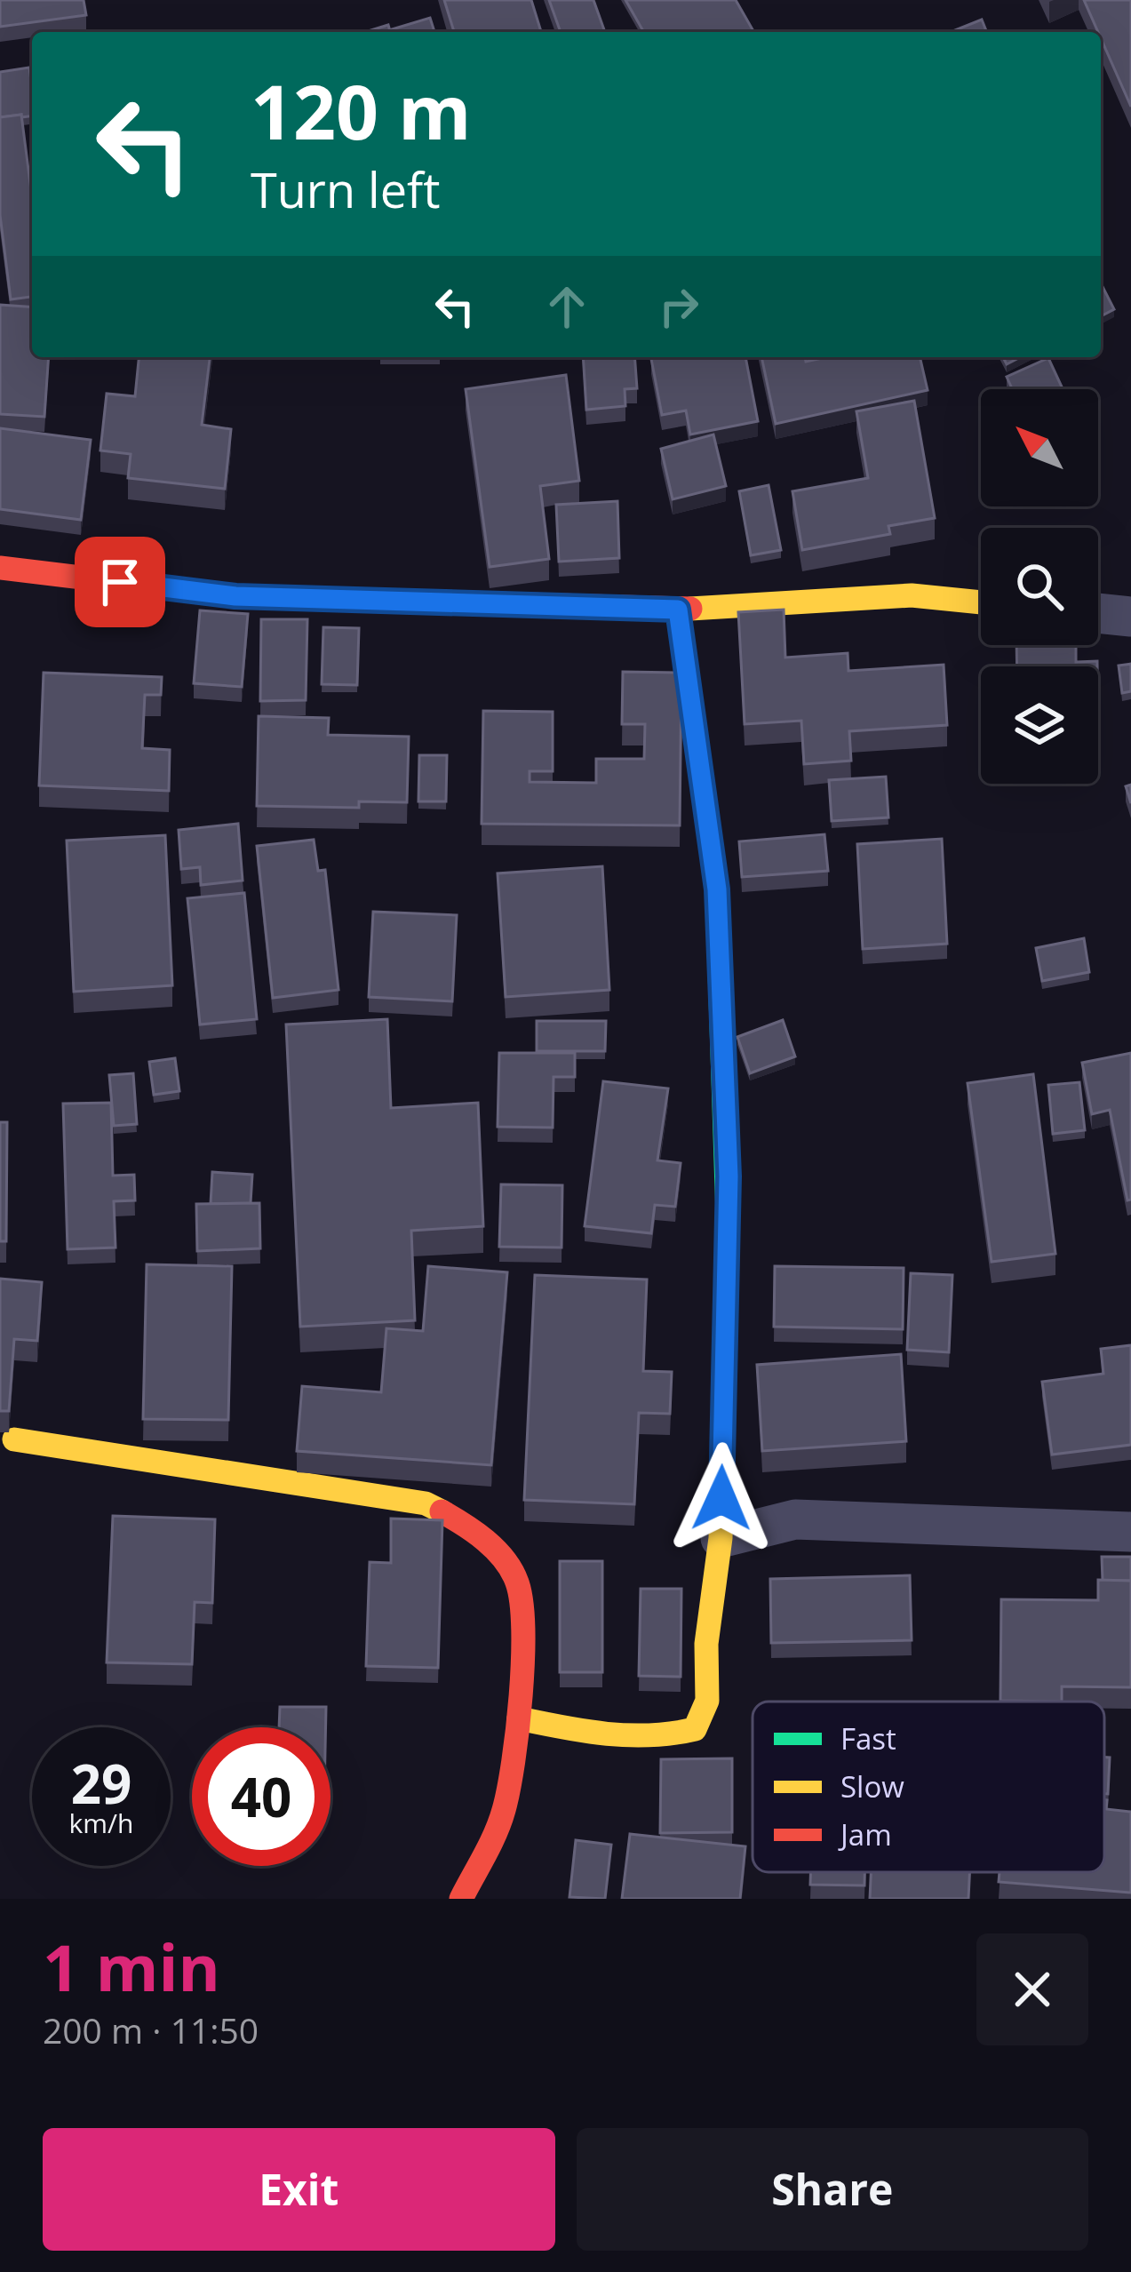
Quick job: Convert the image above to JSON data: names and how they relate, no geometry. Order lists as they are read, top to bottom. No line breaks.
{"legend":["Fast","Slow","Jam"],"north":"top left","page":{"turn":["120 m","Turn left"],"speed":"29 km/h","limit":"40","heading":["1 min","200 m · 11:50"],"buttons":["Exit","Share"]}}
